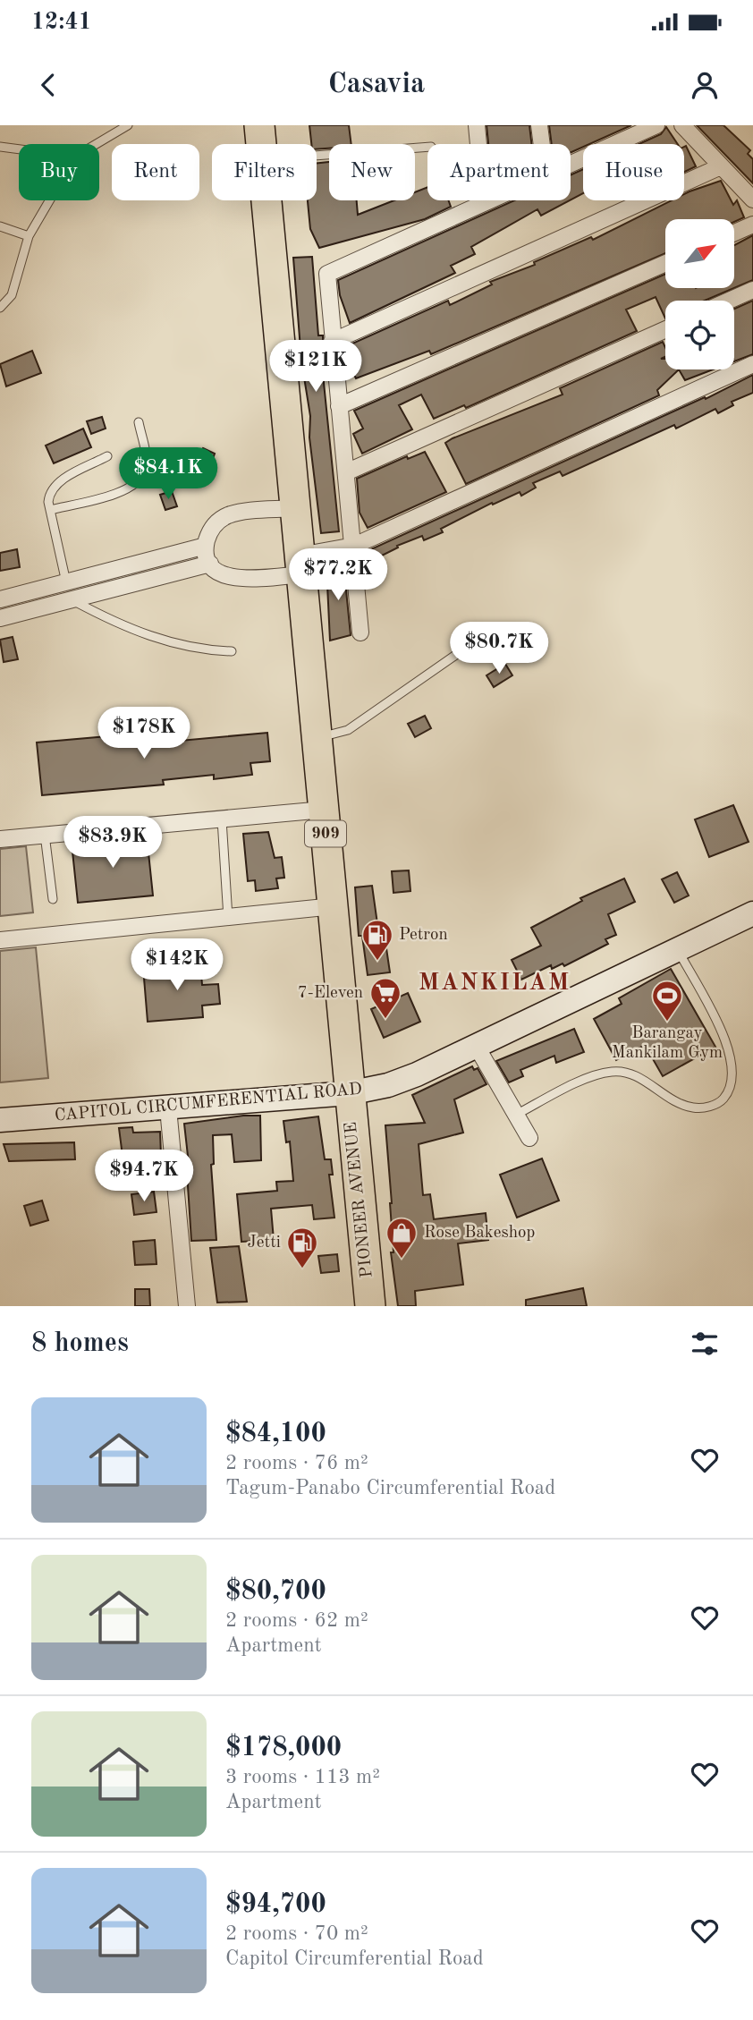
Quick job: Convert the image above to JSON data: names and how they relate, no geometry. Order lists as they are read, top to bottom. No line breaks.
{"streets":{"highway":["909","PIONEER AVENUE"],"main road":["CAPITOL CIRCUMFERENTIAL ROAD"]},"crossings":[["909","CAPITOL CIRCUMFERENTIAL ROAD"],["909","PIONEER AVENUE"],["CAPITOL CIRCUMFERENTIAL ROAD","PIONEER AVENUE"]],"districts":["MANKILAM"],"places":{"fuel station":["Petron","Jetti"],"supermarket":["7-Eleven"],"sports":["Barangay Mankilam Gym"],"shop":["Rose Bakeshop"]},"north":"top right","page":{"status":"12:41","header":"Casavia","chip":["Buy","Rent","Filters","New","Apartment","House"],"price":["$121K","$84.1K","$77.2K","$80.7K","$178K","$83.9K","$142K","$94.7K"],"heading":"8 homes","list":[{"name":"$84,100","note":"2 rooms · 76 m² · Tagum-Panabo Circumferential Road"},{"name":"$80,700","note":"2 rooms · 62 m² · Apartment"},{"name":"$178,000","note":"3 rooms · 113 m² · Apartment"},{"name":"$94,700","note":"2 rooms · 70 m² · Capitol Circumferential Road"}]}}
